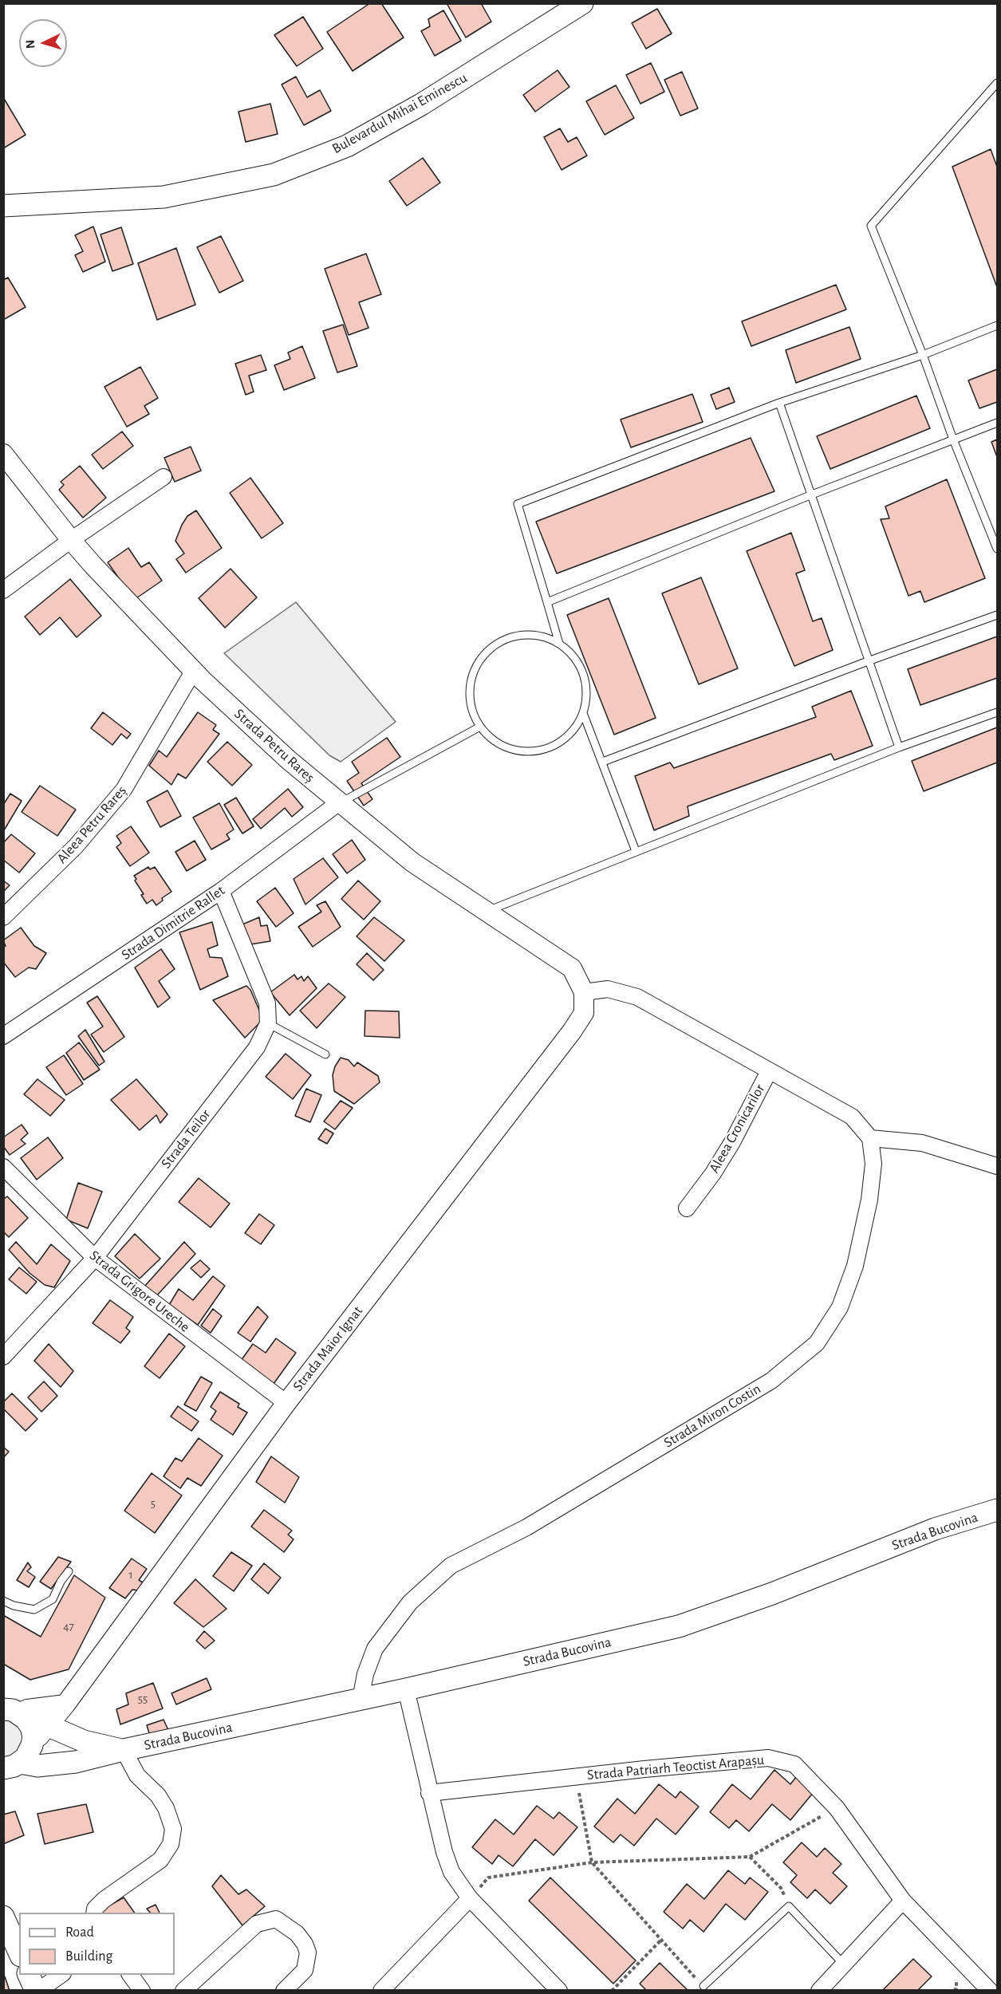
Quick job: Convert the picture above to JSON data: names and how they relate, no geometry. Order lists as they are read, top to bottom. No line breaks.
{"streets":{"main road":["Bulevardul Mihai Eminescu","Strada Bucovina"],"street":["Strada Petru Rareș","Aleea Petru Rareș","Strada Dimitrie Rallet","Aleea Cronicarilor","Strada Teilor","Strada Grigore Ureche","Strada Maior Ignat","Strada Miron Costin","Strada Patriarh Teoctist Arapașu"]},"crossings":[["Strada Petru Rareș","Aleea Petru Rareș"],["Strada Petru Rareș","Strada Dimitrie Rallet"],["Strada Petru Rareș","Strada Maior Ignat"],["Strada Teilor","Strada Grigore Ureche"],["Strada Grigore Ureche","Strada Maior Ignat"],["Strada Maior Ignat","Strada Bucovina"],["Strada Miron Costin","Strada Bucovina"]],"house_numbers":["5","1","47","55"],"legend":["Road","Building"],"north":"left"}
